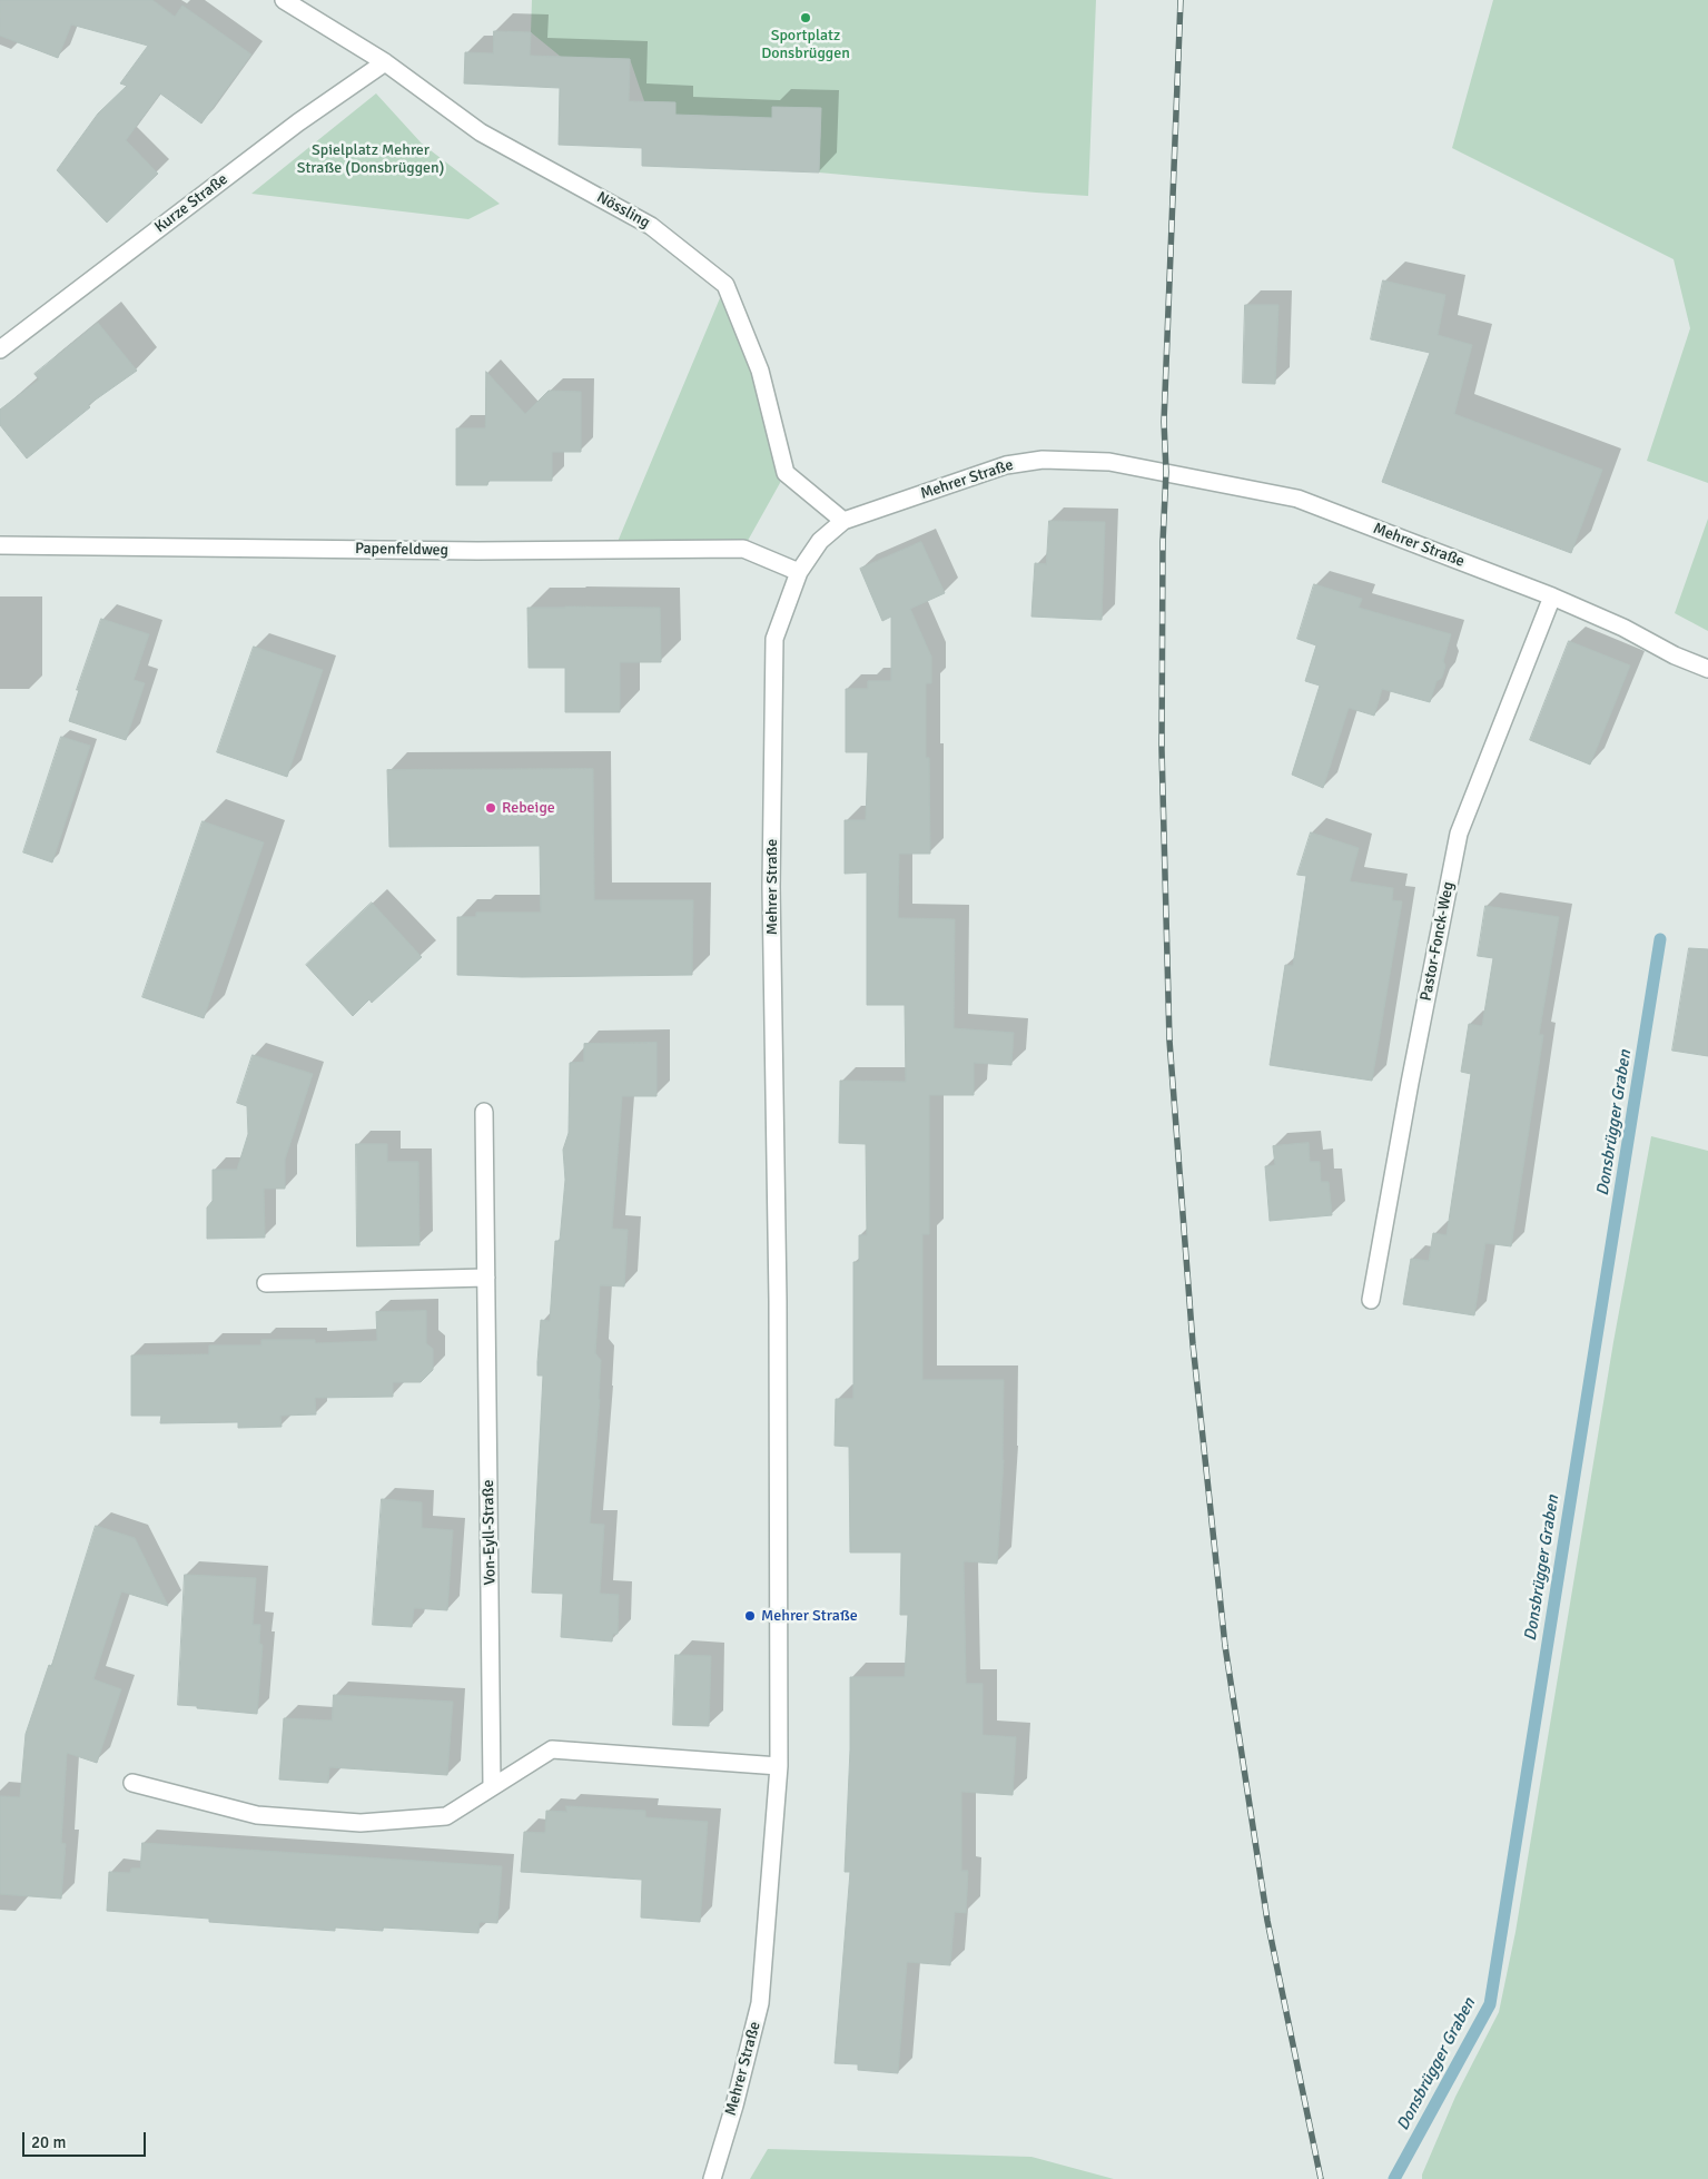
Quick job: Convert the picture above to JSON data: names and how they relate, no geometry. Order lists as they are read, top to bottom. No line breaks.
{"streets":{"street":["Kurze Straße","Nössling","Mehrer Straße","Papenfeldweg","Pastor-Fonck-Weg","Von-Eyll-Straße"]},"crossings":[["Kurze Straße","Nössling"],["Nössling","Mehrer Straße"],["Mehrer Straße","Papenfeldweg"],["Mehrer Straße","Pastor-Fonck-Weg"]],"water":["Donsbrügger Graben"],"parks":["Spielplatz Mehrer Straße (Donsbrüggen)"],"places":["Sportplatz Donsbrüggen","Rebeige","Mehrer Straße"],"scale_bar":"20 m"}
